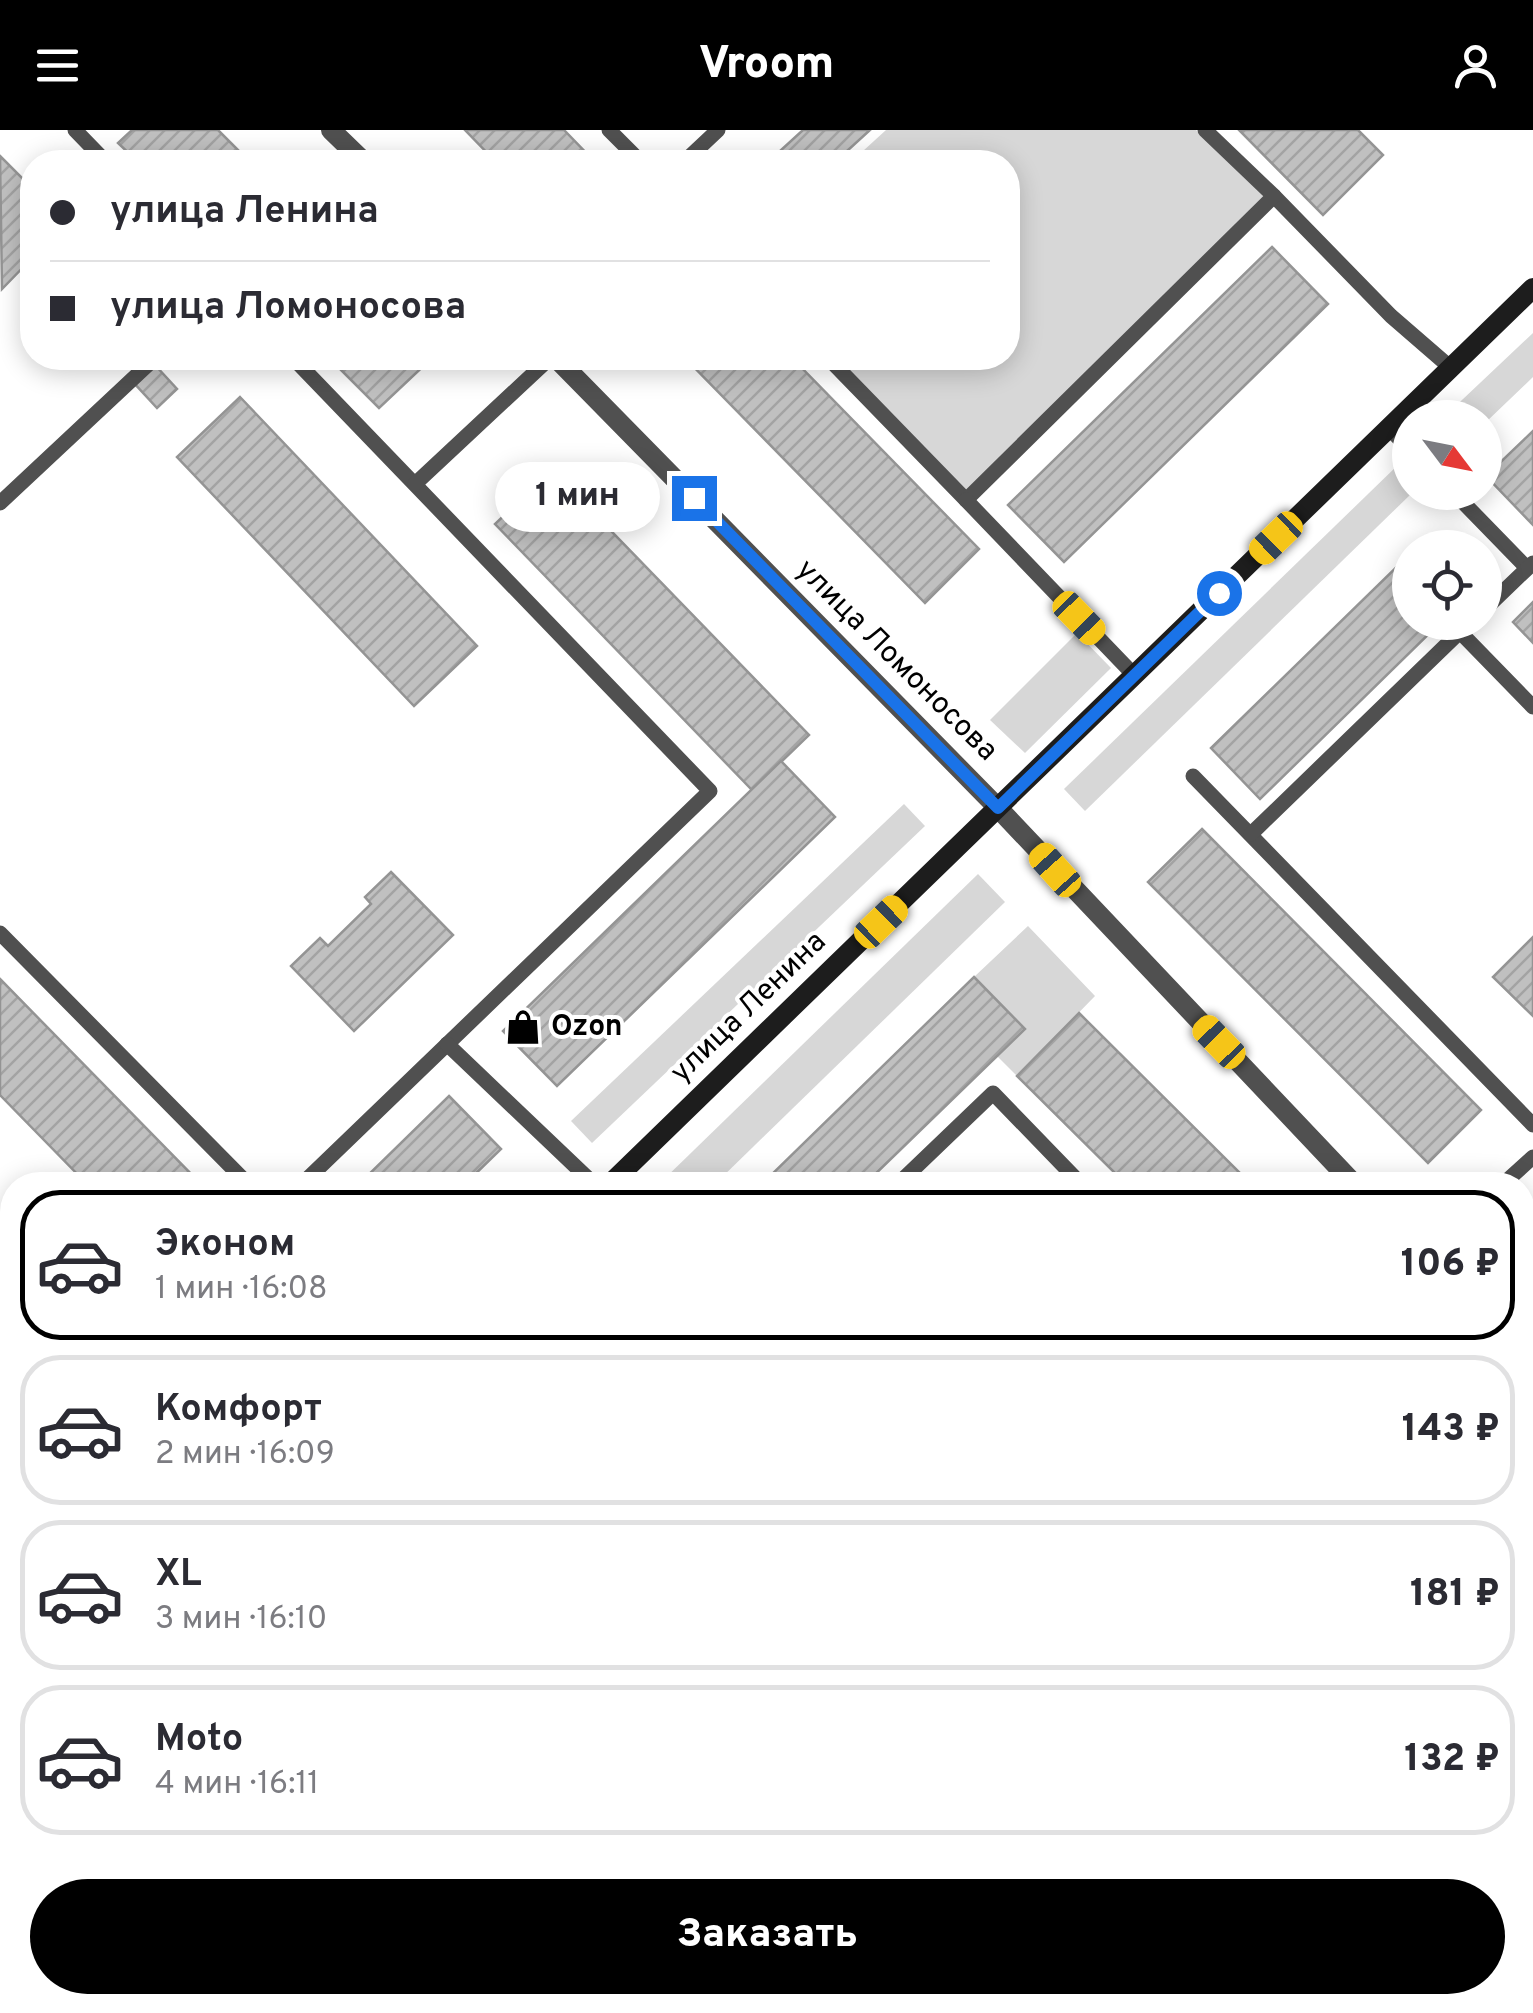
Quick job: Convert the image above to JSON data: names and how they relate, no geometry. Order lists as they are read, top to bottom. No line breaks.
{"streets":{"street":["улица Ломоносова","улица Ленина"]},"crossings":[["улица Ломоносова","улица Ленина"]],"places":{"shop":["Ozon"]},"north":"bottom right","page":{"header":"Vroom","banner":["улица Ленина","улица Ломоносова"],"bubble":"1 мин","list":[{"name":"Эконом","note":"1 мин · 16:08","value":"106 ₽"},{"name":"Комфорт","note":"2 мин · 16:09","value":"143 ₽"},{"name":"XL","note":"3 мин · 16:10","value":"181 ₽"},{"name":"Moto","note":"4 мин · 16:11","value":"132 ₽"}],"buttons":"Заказать"}}
